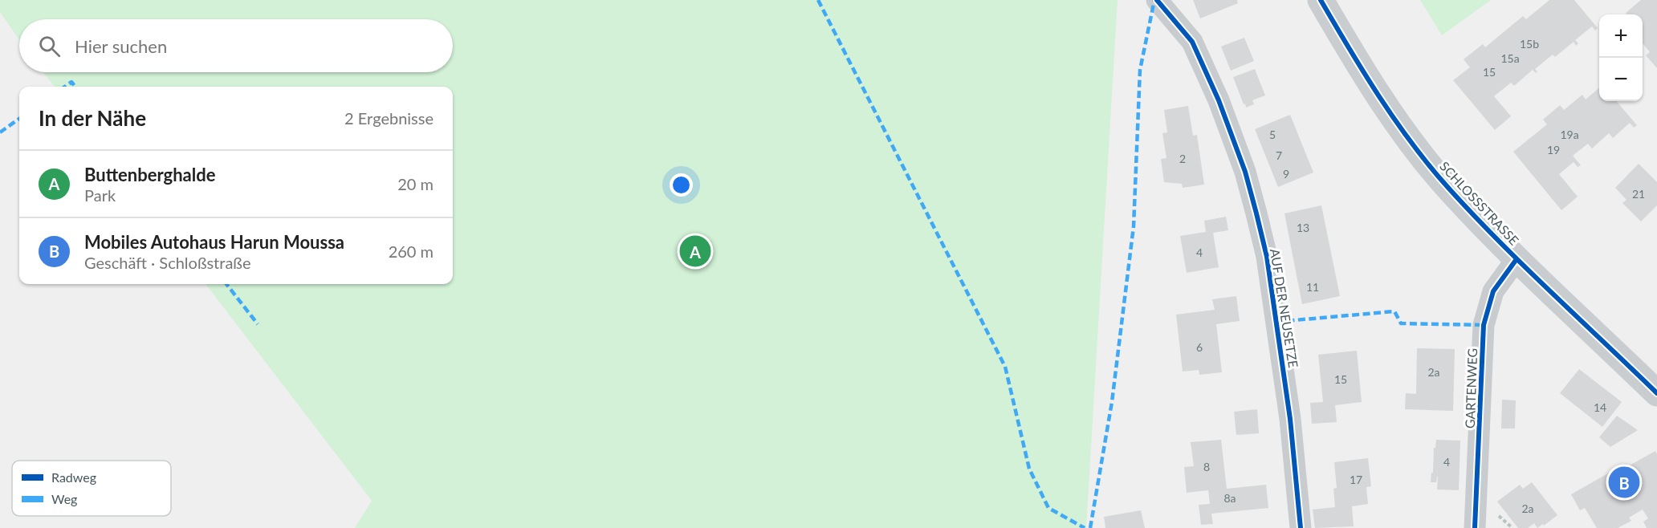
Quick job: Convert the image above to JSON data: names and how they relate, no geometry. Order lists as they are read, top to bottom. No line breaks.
{"streets":{"street":["SCHLOSSSTRASSE","AUF DER NEUSETZE","GARTENWEG"]},"crossings":[["SCHLOSSSTRASSE","GARTENWEG"]],"house_numbers":["15b","15a","15","5","19a","19","7","2","9","21","13","4","11","6","2a","15","14","4","8","17","8a","2a"],"legend":["Radweg","Weg"],"page":{"map_buttons":["+","−"],"search":"Hier suchen","heading":["In der Nähe","2 Ergebnisse"],"list":[{"mark":"A","name":"Buttenberghalde","note":"Park","value":"20 m"},{"mark":"B","name":"Mobiles Autohaus Harun Moussa","note":"Geschäft · Schloßstraße","value":"260 m"}],"pins":["A","B"]}}
